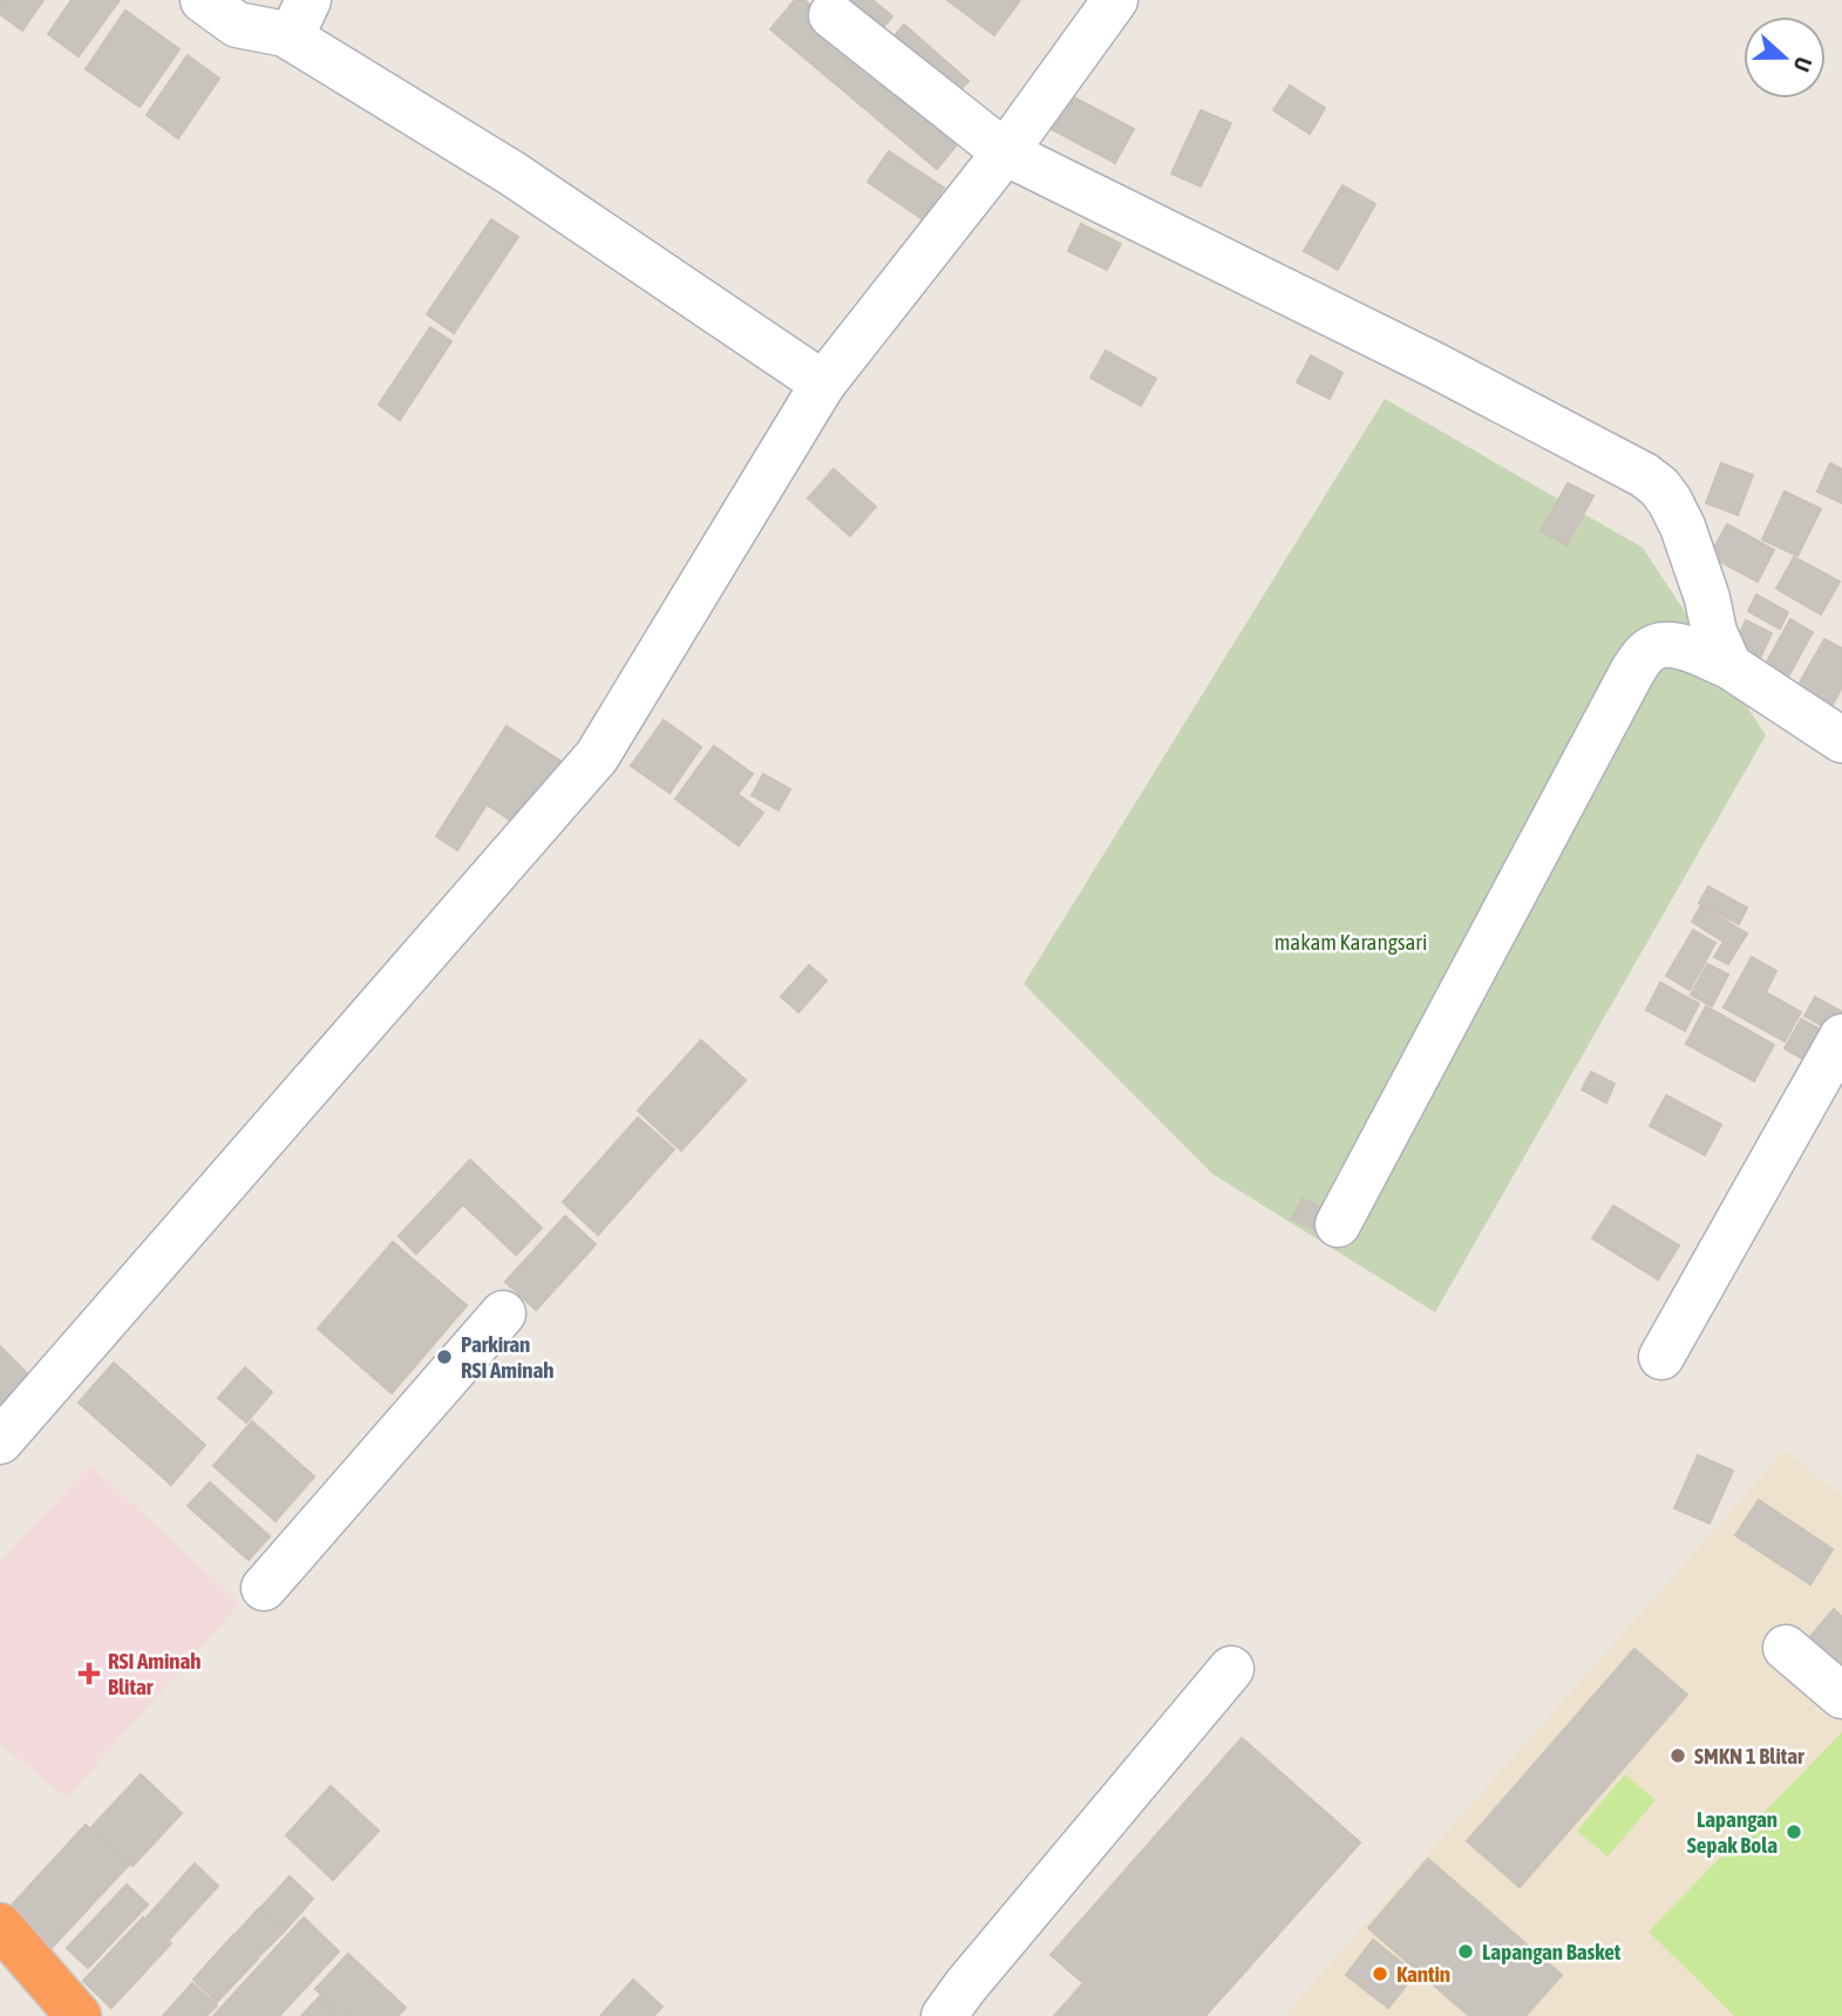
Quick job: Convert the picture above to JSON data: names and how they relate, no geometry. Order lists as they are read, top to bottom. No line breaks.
{"parks":["makam Karangsari"],"places":{"other":["Parkiran RSI Aminah","SMKN 1 Blitar","Lapangan Sepak Bola","Lapangan Basket","Kantin"],"health":["RSI Aminah Blitar"]},"north":"right"}
